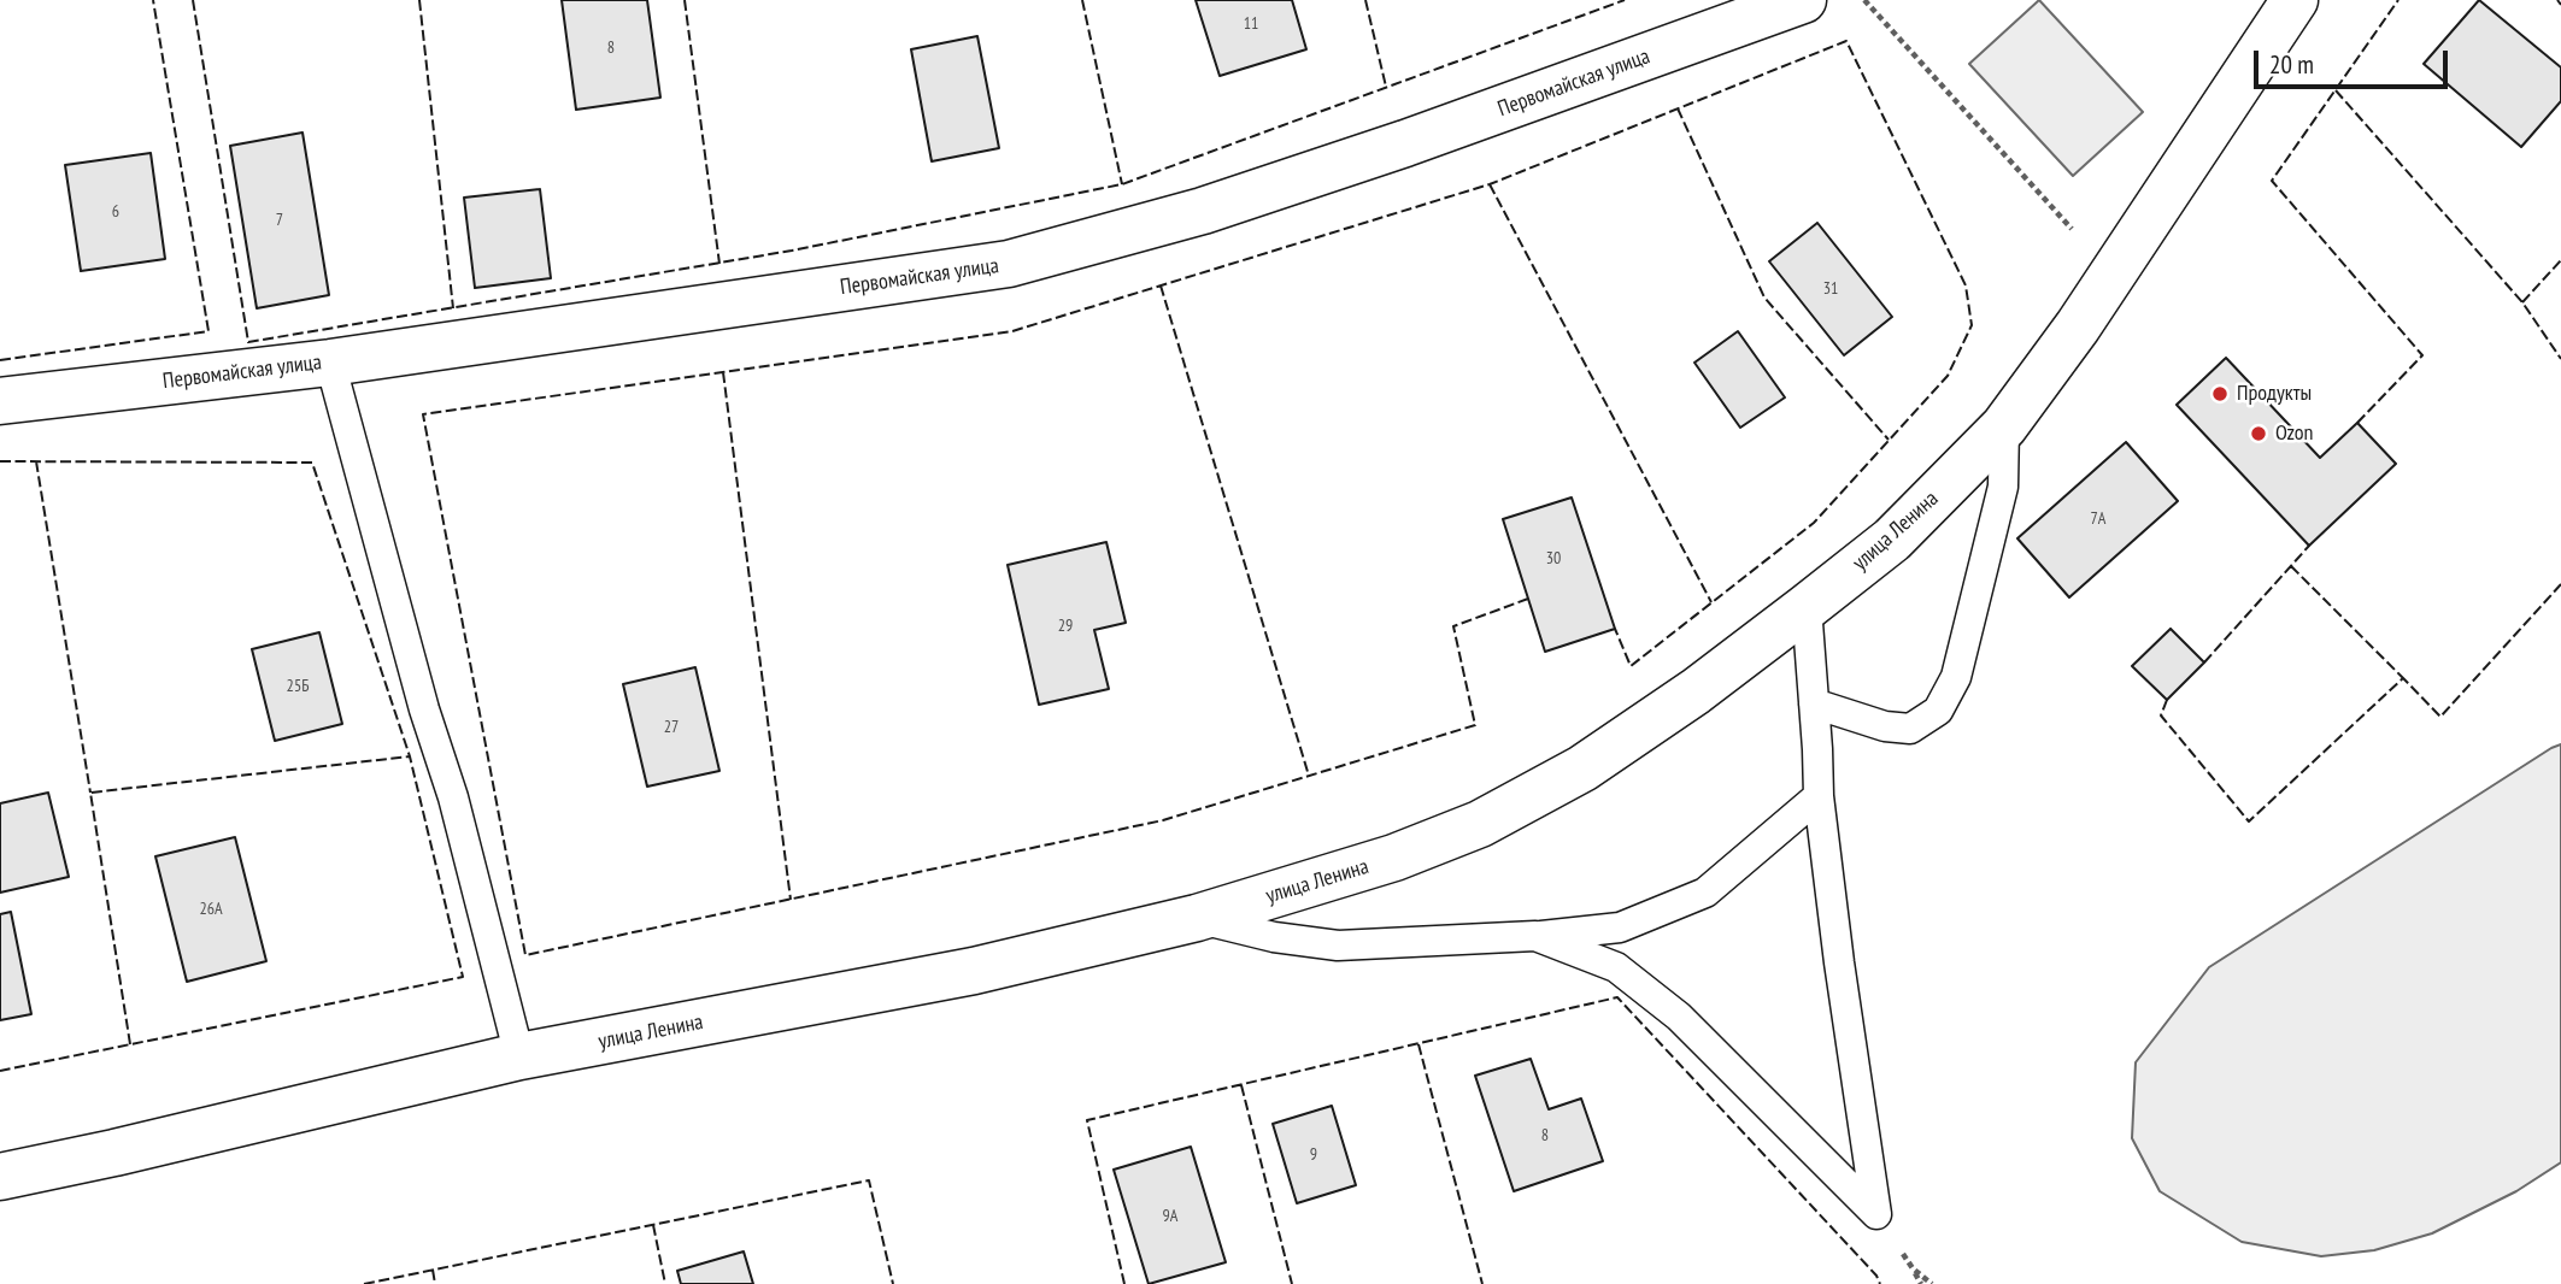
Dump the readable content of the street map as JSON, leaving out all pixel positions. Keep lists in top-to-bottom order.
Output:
{
  "streets": {
    "street": ["Первомайская улица", "улица Ленина"]
  },
  "places": ["Продукты", "Ozon"],
  "house_numbers": [
    "11",
    "8",
    "6",
    "7",
    "31",
    "7А",
    "30",
    "29",
    "25Б",
    "27",
    "26А",
    "8",
    "9",
    "9А"
  ],
  "scale_bar": "20 m"
}
